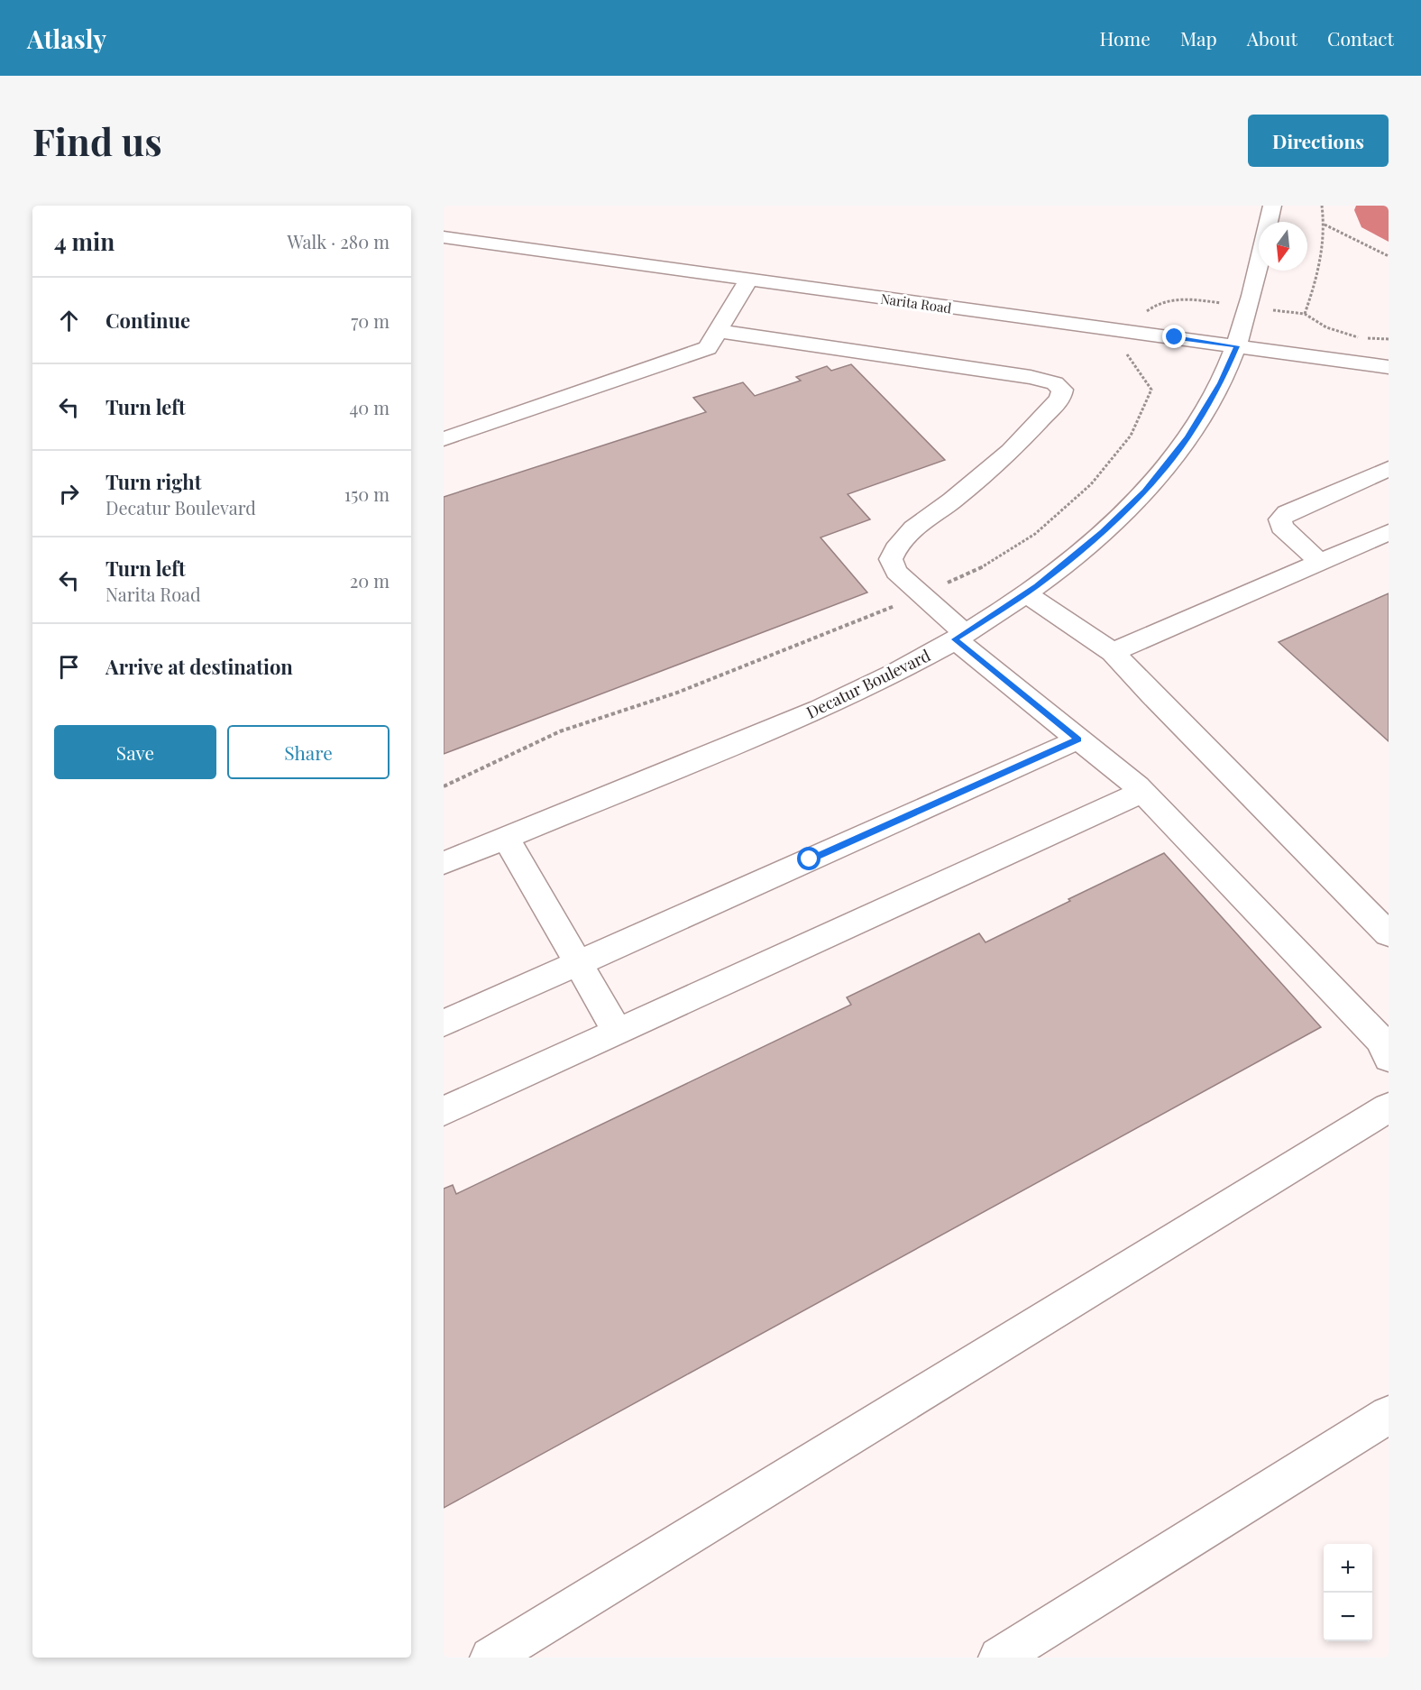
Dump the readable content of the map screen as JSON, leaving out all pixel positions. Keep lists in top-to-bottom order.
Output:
{
  "streets": {
    "street": ["Narita Road", "Decatur Boulevard"]
  },
  "crossings": [
    ["Narita Road", "Decatur Boulevard"]
  ],
  "north": "bottom",
  "page": {
    "header": "Atlasly",
    "nav": [
      "Home",
      "Map",
      "About",
      "Contact"
    ],
    "buttons": [
      "Directions",
      ["Save", "Share"]
    ],
    "title": "Find us",
    "heading": ["4 min", "Walk · 280 m"],
    "list": [
      ["Continue", "70 m"],
      ["Turn left", "40 m"],
      ["Turn right", "Decatur Boulevard", "150 m"],
      ["Turn left", "Narita Road", "20 m"],
      "Arrive at destination"
    ],
    "map_buttons": ["+", "−"]
  }
}
